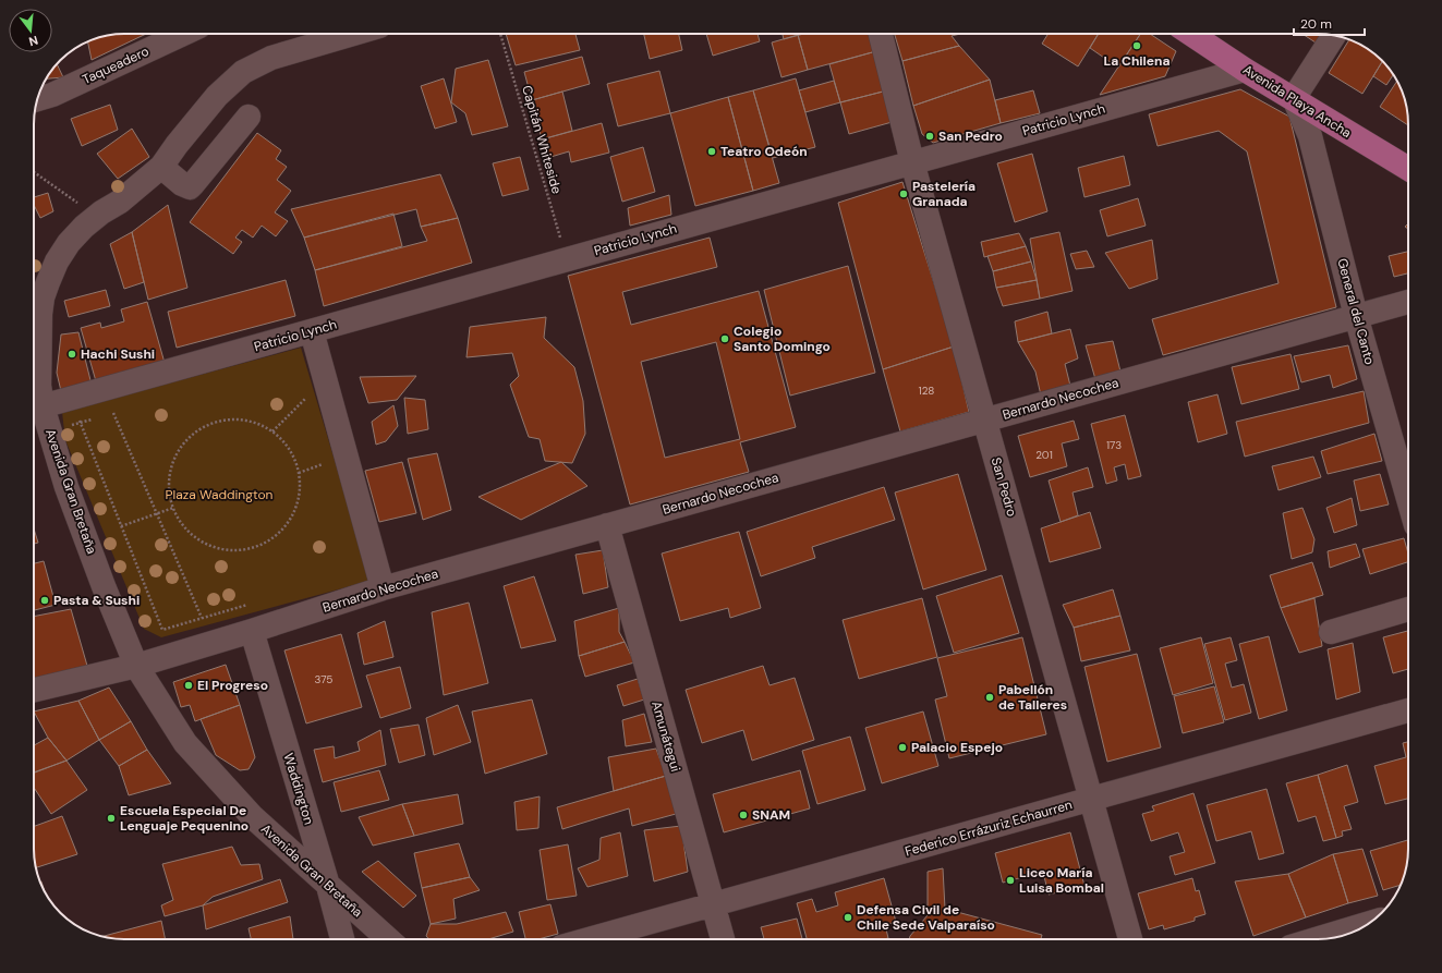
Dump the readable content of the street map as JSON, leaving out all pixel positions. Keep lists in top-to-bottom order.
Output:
{
  "streets": {
    "main road": ["Avenida Playa Ancha"],
    "street": [
      "Taqueadero",
      "Patricio Lynch",
      "General del Canto",
      "Bernardo Necochea",
      "San Pedro",
      "Avenida Gran Bretaña",
      "Amunátegui",
      "Waddington",
      "Federico Errázuriz Echaurren"
    ],
    "path": ["Capitán Whiteside"]
  },
  "crossings": [
    ["Avenida Playa Ancha", "Patricio Lynch"],
    ["Avenida Playa Ancha", "General del Canto"],
    ["Patricio Lynch", "Capitán Whiteside"],
    ["Patricio Lynch", "San Pedro"],
    ["Patricio Lynch", "Avenida Gran Bretaña"],
    ["General del Canto", "Bernardo Necochea"],
    ["Bernardo Necochea", "San Pedro"],
    ["Bernardo Necochea", "Avenida Gran Bretaña"],
    ["Bernardo Necochea", "Amunátegui"],
    ["Bernardo Necochea", "Waddington"],
    ["San Pedro", "Federico Errázuriz Echaurren"],
    ["Avenida Gran Bretaña", "Waddington"],
    ["Amunátegui", "Federico Errázuriz Echaurren"]
  ],
  "parks": ["Plaza Waddington"],
  "places": [
    "La Chilena",
    "San Pedro",
    "Teatro Odeón",
    "Pastelería Granada",
    "Colegio Santo Domingo",
    "Hachi Sushi",
    "Pasta & Sushi",
    "El Progreso",
    "Pabellón de Talleres",
    "Palacio Espejo",
    "SNAM",
    "Escuela Especial De Lenguaje Pequenino",
    "Liceo María Luisa Bombal",
    "Defensa Civil de Chile Sede Valparaíso"
  ],
  "house_numbers": [
    "128",
    "173",
    "201",
    "375"
  ],
  "scale_bar": "20 m",
  "north": "bottom"
}
